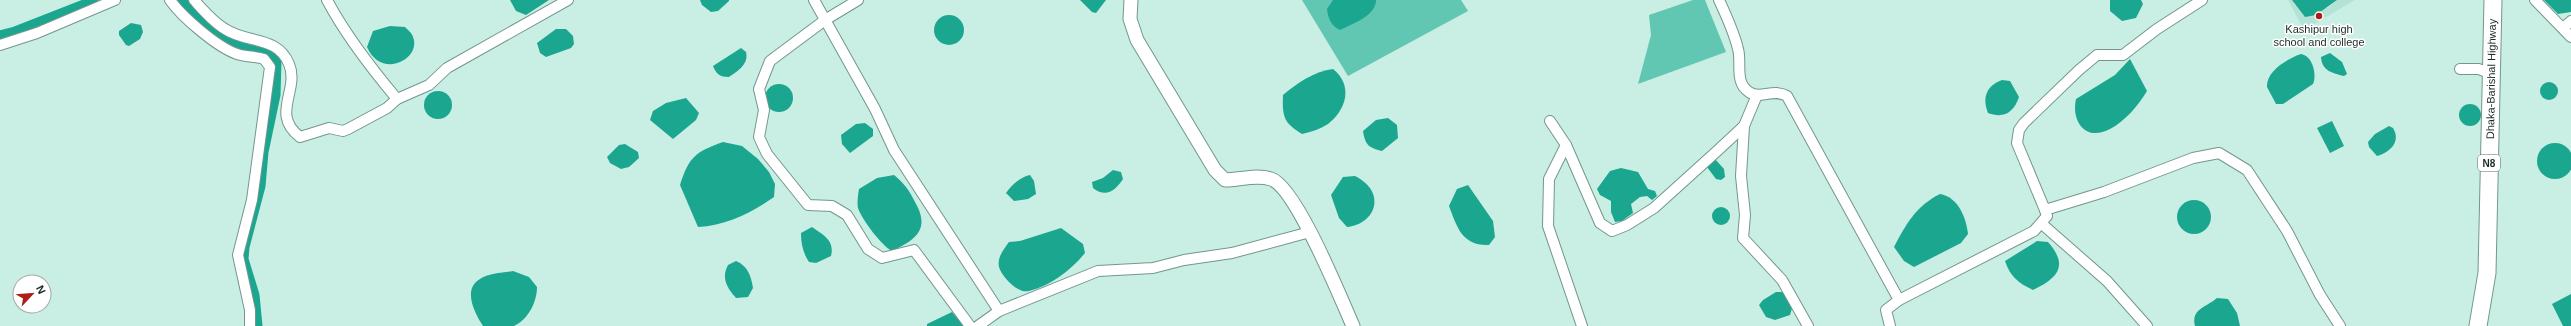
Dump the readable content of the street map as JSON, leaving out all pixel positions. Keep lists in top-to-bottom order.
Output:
{
  "streets": {
    "highway": ["Dhaka-Barishal Highway", "N8"]
  },
  "places": ["Kashipur high school and college"],
  "north": "top right"
}
